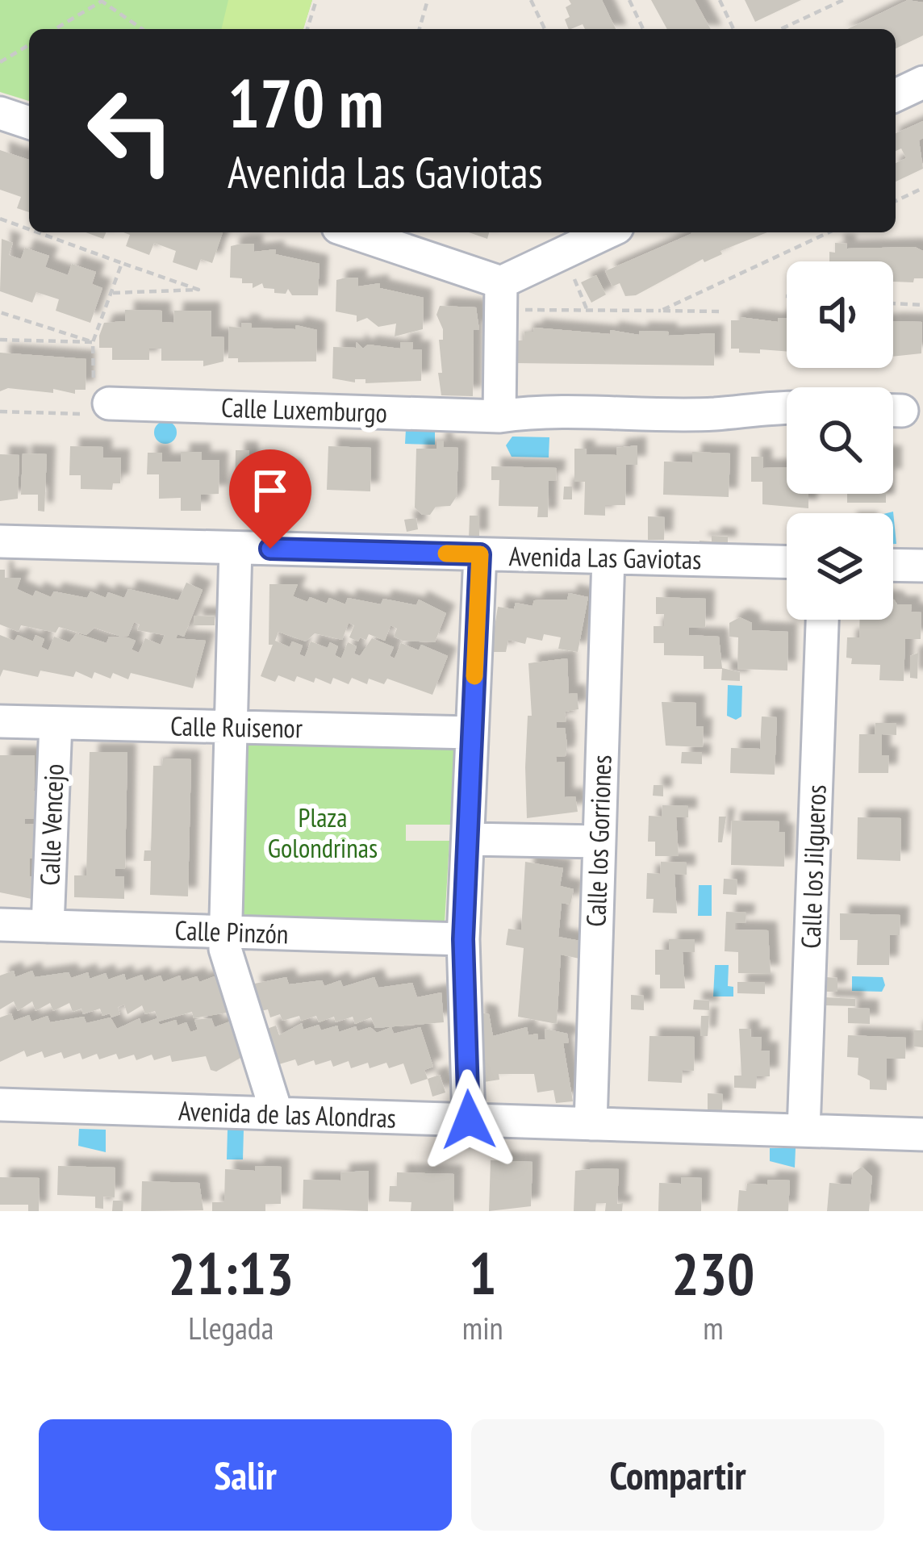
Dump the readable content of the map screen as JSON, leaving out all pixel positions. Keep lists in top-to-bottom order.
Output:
{
  "streets": {
    "street": [
      "Calle Luxemburgo",
      "Avenida Las Gaviotas",
      "Calle Ruisenor",
      "Calle Vencejo",
      "Calle los Gorriones",
      "Calle los Jilgueros",
      "Calle Pinzón",
      "Avenida de las Alondras"
    ]
  },
  "crossings": [
    ["Avenida Las Gaviotas", "Calle los Gorriones"],
    ["Calle Ruisenor", "Calle Vencejo"],
    ["Calle Vencejo", "Calle Pinzón"],
    ["Calle los Gorriones", "Avenida de las Alondras"],
    ["Calle los Jilgueros", "Avenida de las Alondras"]
  ],
  "parks": ["Plaza Golondrinas"],
  "page": {
    "turn": ["170 m", "Avenida Las Gaviotas"],
    "eta": [
      "21:13",
      "Llegada",
      "1",
      "min",
      "230",
      "m"
    ],
    "buttons": ["Salir", "Compartir"]
  }
}
